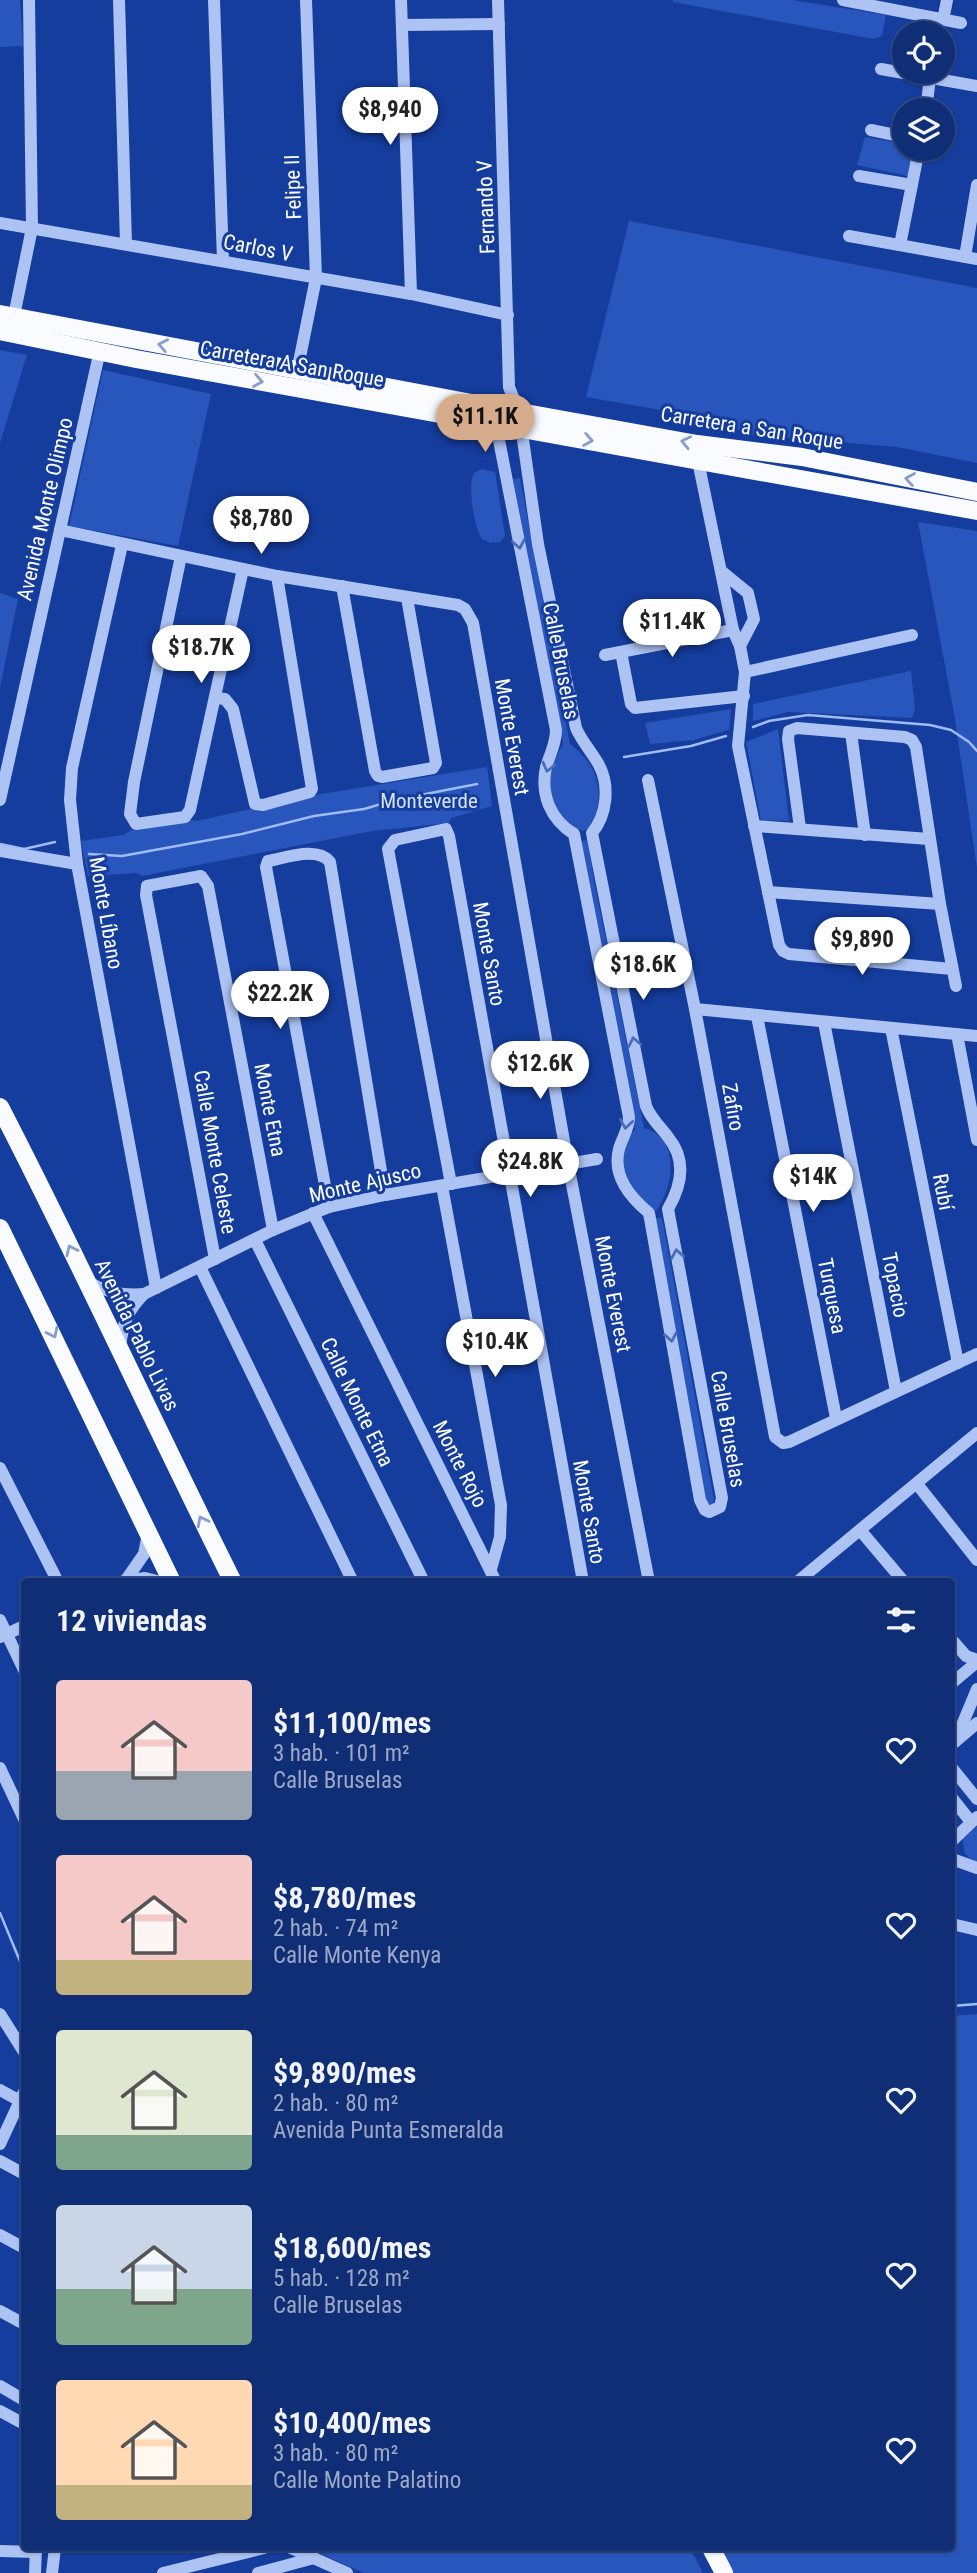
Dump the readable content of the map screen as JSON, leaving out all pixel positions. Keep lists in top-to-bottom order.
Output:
{
  "streets": {
    "main road": ["Carretera A San Roque", "Carretera a San Roque", "Avenida Pablo Livas"],
    "street": [
      "Felipe II",
      "Fernando V",
      "Carlos V",
      "Avenida Monte Olimpo",
      "Calle Bruselas",
      "Monte Everest",
      "Monte Líbano",
      "Monte Santo",
      "Zafiro",
      "Monte Etna",
      "Calle Monte Celeste",
      "Monte Ajusco",
      "Rubí",
      "Topacio",
      "Turquesa",
      "Calle Monte Etna",
      "Monte Rojo"
    ]
  },
  "crossings": [
    ["Felipe II", "Carlos V"],
    ["Felipe II", "Carretera A San Roque"],
    ["Fernando V", "Carlos V"],
    ["Fernando V", "Carretera A San Roque"],
    ["Fernando V", "Carretera a San Roque"],
    ["Fernando V", "Calle Bruselas"],
    ["Carretera A San Roque", "Carretera a San Roque"],
    ["Carretera A San Roque", "Avenida Monte Olimpo"],
    ["Carretera A San Roque", "Calle Bruselas"],
    ["Carretera a San Roque", "Calle Bruselas"],
    ["Monte Everest", "Monte Ajusco"],
    ["Monte Líbano", "Monte Ajusco"],
    ["Monte Santo", "Monte Ajusco"],
    ["Zafiro", "Turquesa"],
    ["Monte Etna", "Calle Monte Celeste"],
    ["Monte Etna", "Monte Ajusco"],
    ["Calle Monte Celeste", "Monte Ajusco"],
    ["Monte Ajusco", "Avenida Pablo Livas"],
    ["Monte Ajusco", "Calle Monte Etna"],
    ["Monte Ajusco", "Monte Rojo"]
  ],
  "one_way": ["Carretera a San Roque"],
  "parks": ["Monteverde"],
  "page": {
    "price": [
      "$8,940",
      "$11.1K",
      "$8,780",
      "$11.4K",
      "$18.7K",
      "$9,890",
      "$18.6K",
      "$22.2K",
      "$12.6K",
      "$24.8K",
      "$14K",
      "$10.4K"
    ],
    "heading": "12 viviendas",
    "list": [
      {
        "name": "$11,100/mes",
        "note": "3 hab. · 101 m² · Calle Bruselas"
      },
      {
        "name": "$8,780/mes",
        "note": "2 hab. · 74 m² · Calle Monte Kenya"
      },
      {
        "name": "$9,890/mes",
        "note": "2 hab. · 80 m² · Avenida Punta Esmeralda"
      },
      {
        "name": "$18,600/mes",
        "note": "5 hab. · 128 m² · Calle Bruselas"
      },
      {
        "name": "$10,400/mes",
        "note": "3 hab. · 80 m² · Calle Monte Palatino"
      }
    ]
  }
}
